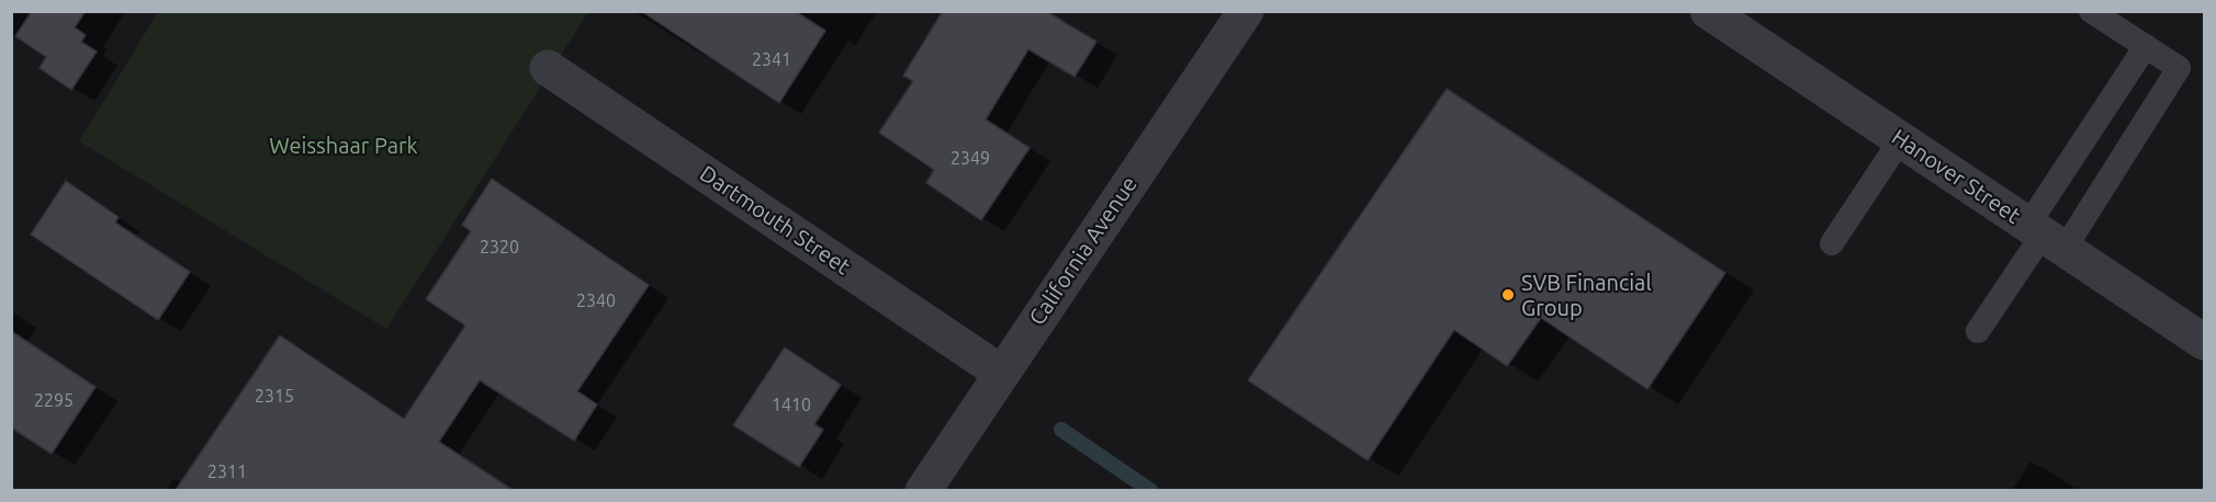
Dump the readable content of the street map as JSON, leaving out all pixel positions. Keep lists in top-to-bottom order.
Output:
{
  "streets": {
    "street": ["Hanover Street", "Dartmouth Street", "California Avenue"]
  },
  "crossings": [
    ["Dartmouth Street", "California Avenue"]
  ],
  "parks": ["Weisshaar Park"],
  "places": ["SVB Financial Group"],
  "house_numbers": [
    "2341",
    "2349",
    "2320",
    "2340",
    "2315",
    "2295",
    "1410",
    "2311"
  ]
}
